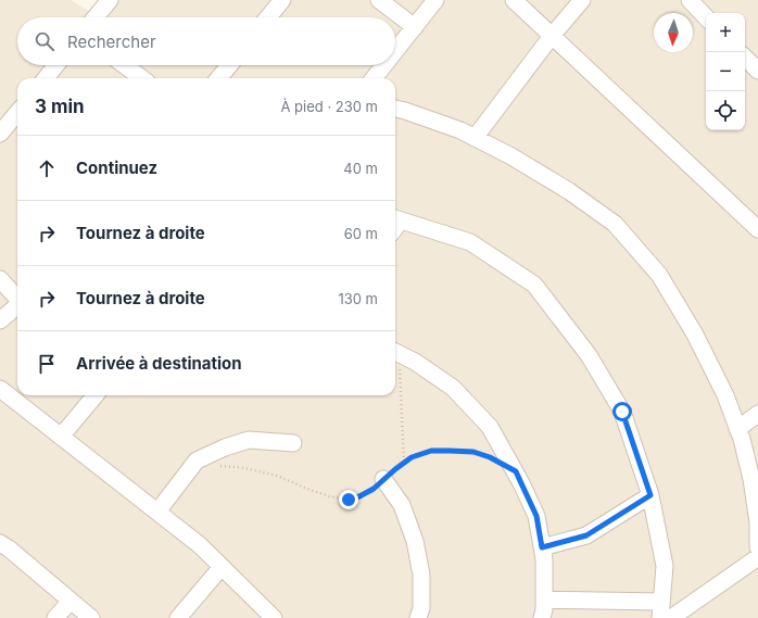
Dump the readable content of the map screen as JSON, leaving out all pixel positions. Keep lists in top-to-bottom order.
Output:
{
  "north": "bottom",
  "page": {
    "map_buttons": ["+", "−"],
    "search": "Rechercher",
    "heading": ["3 min", "À pied · 230 m"],
    "list": [
      ["Continuez", "40 m"],
      ["Tournez à droite", "60 m"],
      ["Tournez à droite", "130 m"],
      "Arrivée à destination"
    ]
  }
}
